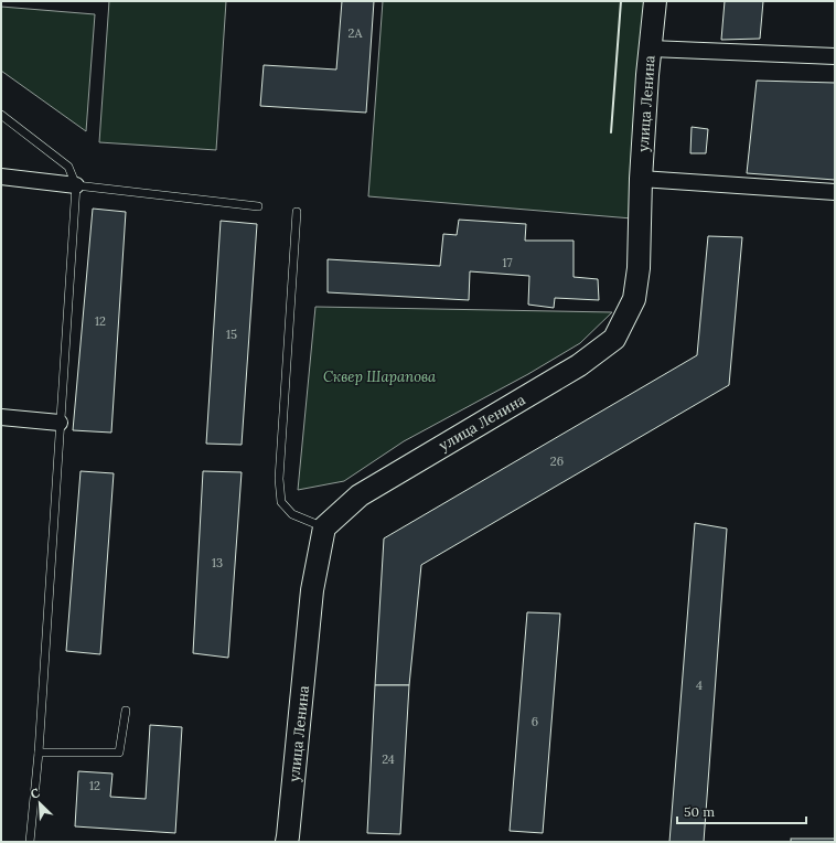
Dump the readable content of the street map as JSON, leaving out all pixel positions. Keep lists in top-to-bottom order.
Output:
{
  "streets": {
    "street": ["улица Ленина"]
  },
  "parks": ["Сквер Шарапова"],
  "house_numbers": [
    "2А",
    "17",
    "12",
    "15",
    "26",
    "13",
    "4",
    "6",
    "24",
    "12"
  ],
  "scale_bar": "50 m",
  "north": "top left"
}
